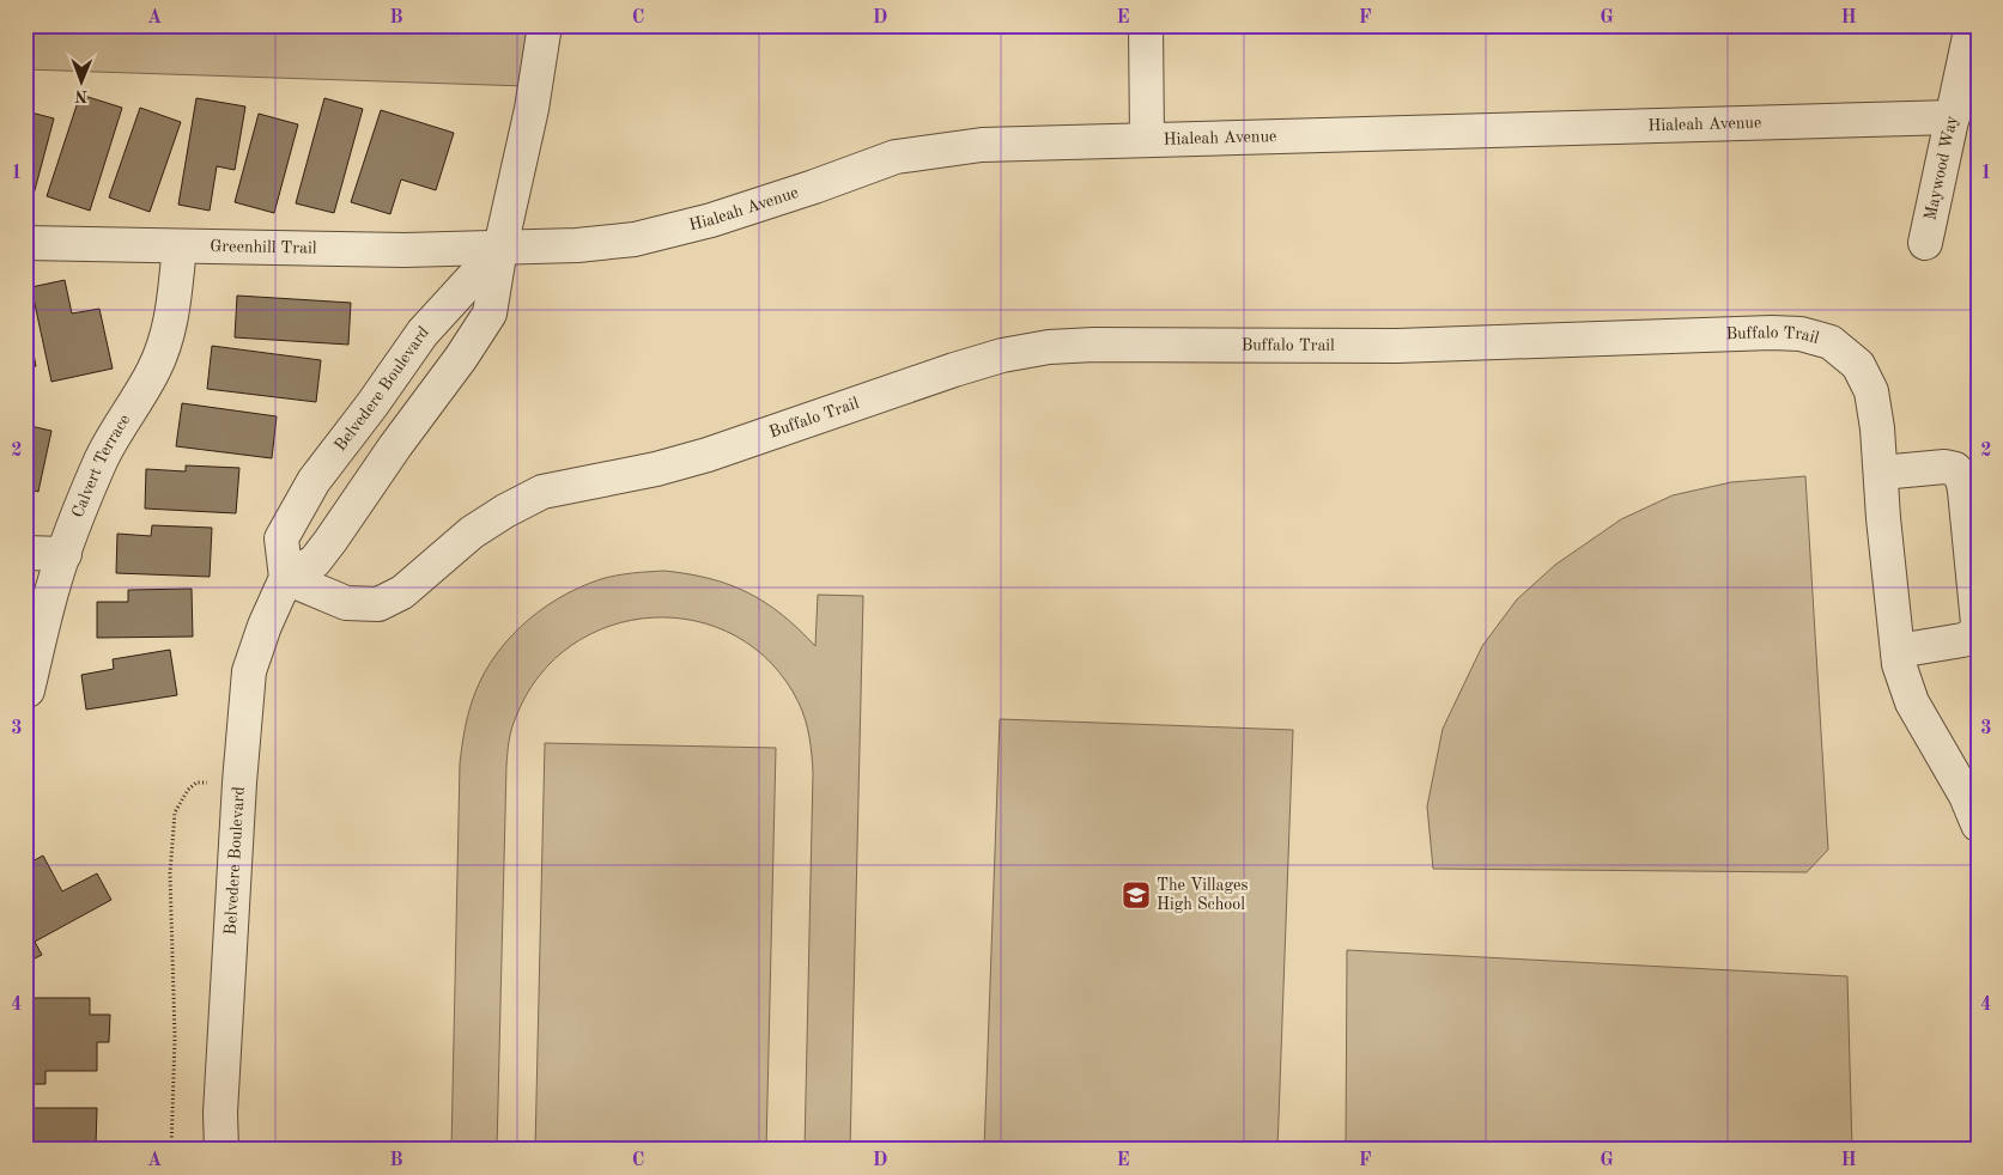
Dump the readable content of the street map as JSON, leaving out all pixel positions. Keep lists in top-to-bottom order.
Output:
{
  "streets": {
    "street": [
      "Hialeah Avenue",
      "Maywood Way",
      "Greenhill Trail",
      "Buffalo Trail",
      "Belvedere Boulevard",
      "Calvert Terrace"
    ]
  },
  "crossings": [
    ["Hialeah Avenue", "Maywood Way"],
    ["Hialeah Avenue", "Greenhill Trail"],
    ["Hialeah Avenue", "Belvedere Boulevard"],
    ["Greenhill Trail", "Belvedere Boulevard"],
    ["Greenhill Trail", "Calvert Terrace"],
    ["Buffalo Trail", "Belvedere Boulevard"]
  ],
  "places": {
    "school or university": ["The Villages High School"]
  },
  "north": "bottom",
  "grid": {
    "columns": [
      "A",
      "B",
      "C",
      "D",
      "E",
      "F",
      "G",
      "H"
    ],
    "rows": [
      "1",
      "2",
      "3",
      "4"
    ]
  }
}
